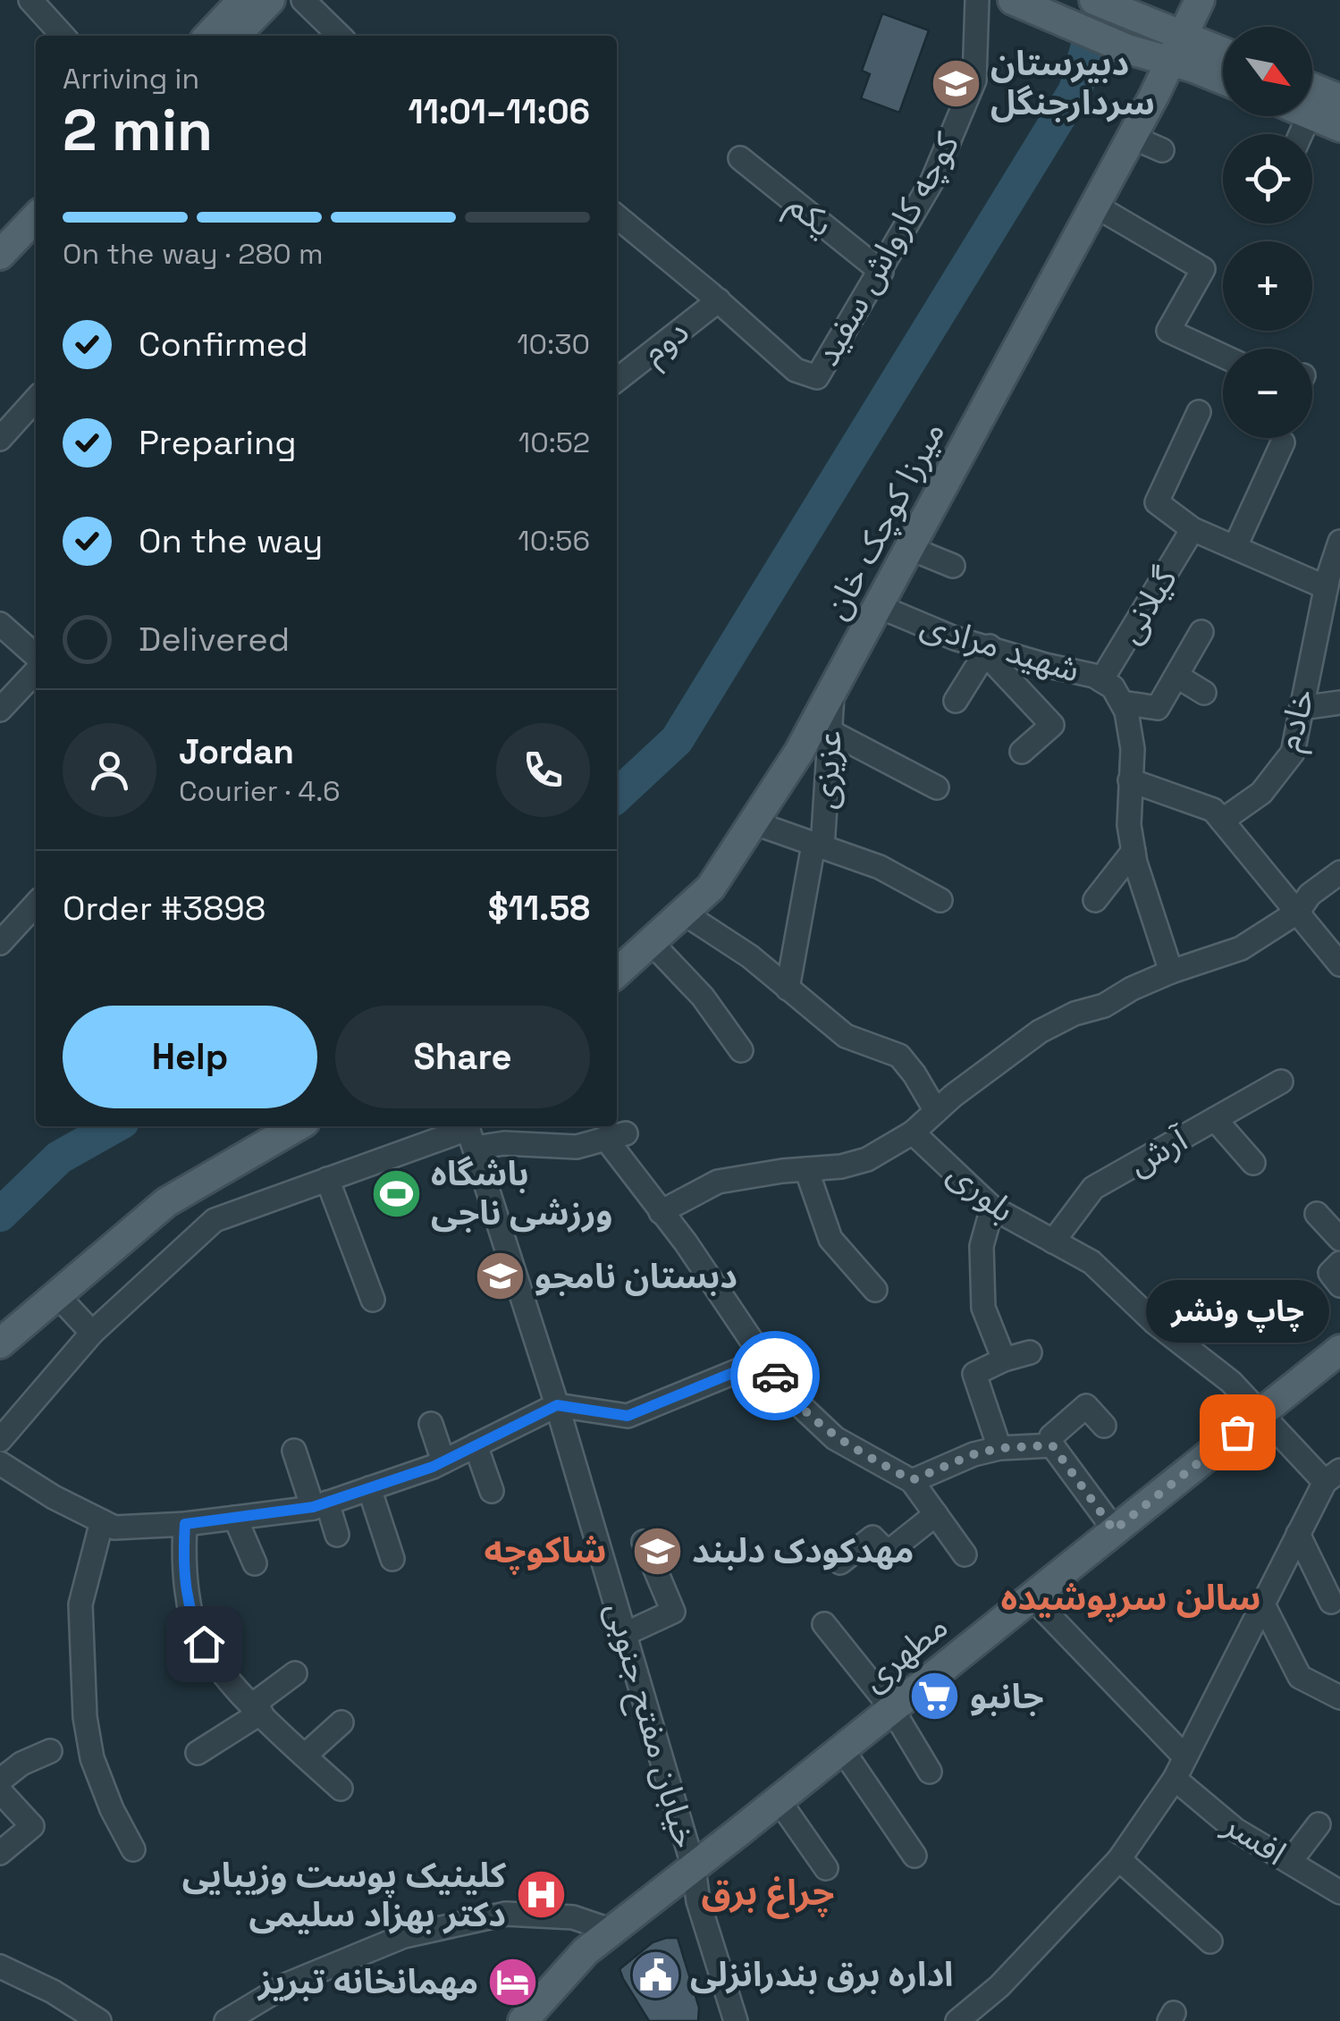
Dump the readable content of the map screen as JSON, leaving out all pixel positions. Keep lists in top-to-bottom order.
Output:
{
  "streets": {
    "main road": ["میرزا کوچک خان", "مطهری"],
    "street": [
      "یکم",
      "کوچه کارواش سفید",
      "دوم",
      "گیلانی",
      "شهید مرادی",
      "خادم",
      "عزیزی",
      "آرش",
      "بلوری",
      "خیابان مفتح جنوبی",
      "افسر"
    ]
  },
  "crossings": [
    ["یکم", "کوچه کارواش سفید"],
    ["کوچه کارواش سفید", "دوم"],
    ["میرزا کوچک خان", "شهید مرادی"],
    ["میرزا کوچک خان", "عزیزی"],
    ["گیلانی", "شهید مرادی"],
    ["آرش", "بلوری"],
    ["بلوری", "مطهری"],
    ["مطهری", "خیابان مفتح جنوبی"]
  ],
  "districts": ["شاکوچه", "سالن سرپوشیده", "چراغ برق"],
  "places": {
    "school or university": ["دبیرستان سردارجنگل", "دبستان نامجو", "مهدکودک دلبند"],
    "sports": ["باشگاه ورزشی ناجی"],
    "other": ["چاپ ونشر"],
    "supermarket": ["جانبو"],
    "hospital": ["کلینیک پوست وزیبایی دکتر بهزاد سلیمی"],
    "public building": ["اداره برق بندرانزلی"],
    "hotel": ["مهمانخانه تبریز"]
  },
  "north": "bottom right",
  "page": {
    "map_buttons": ["+", "−"],
    "heading": ["2 min", "Arriving in", "11:01–11:06"],
    "panel": [
      "Jordan",
      "Courier · 4.6",
      "Order #3898",
      "$11.58"
    ],
    "bar": "On the way · 280 m",
    "list": [
      ["Confirmed", "10:30"],
      ["Preparing", "10:52"],
      ["On the way", "10:56"],
      "Delivered"
    ],
    "buttons": ["Help", "Share"],
    "bubble": "چاپ ونشر"
  }
}
